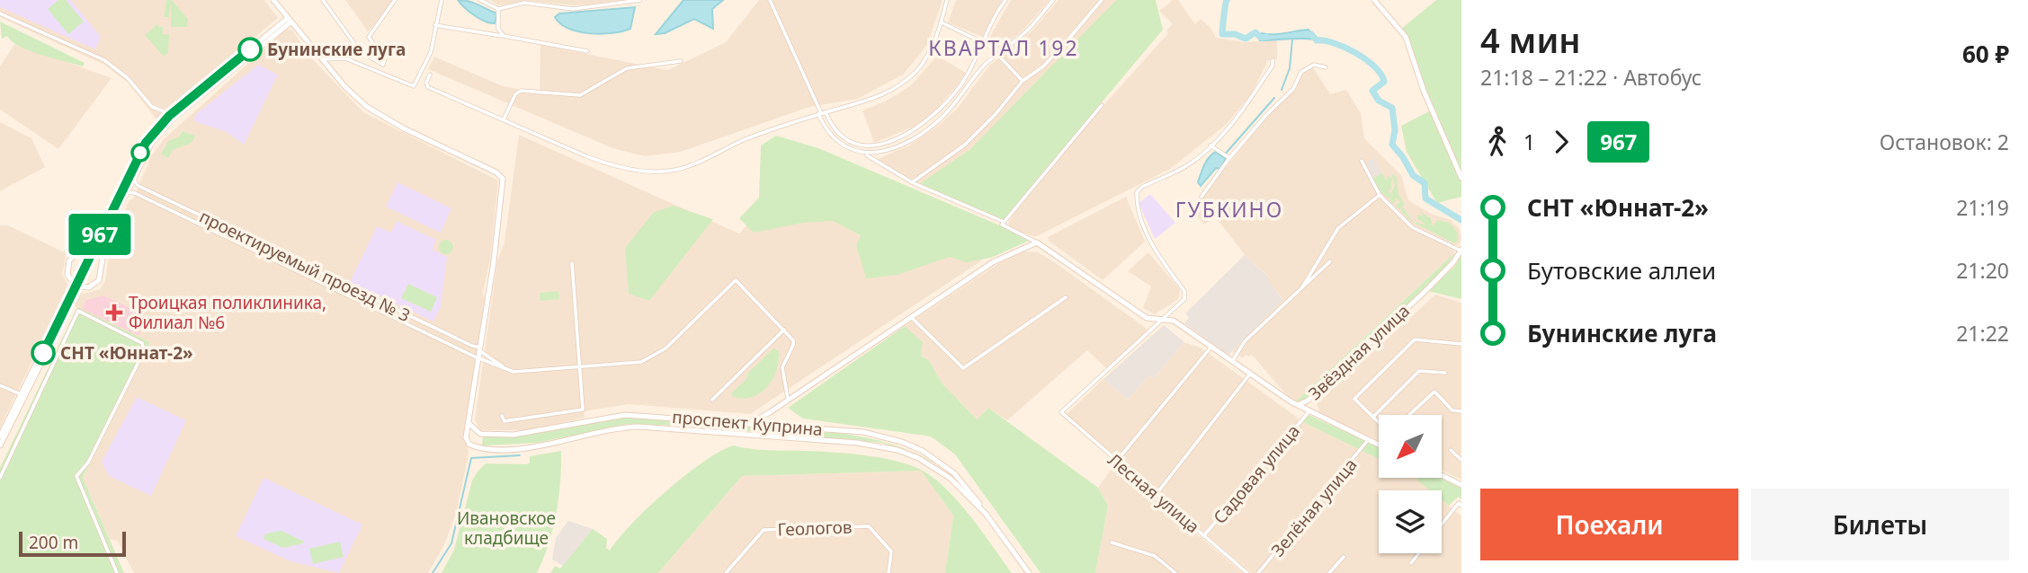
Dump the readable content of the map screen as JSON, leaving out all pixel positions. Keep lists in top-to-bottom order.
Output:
{
  "streets": {
    "main road": ["Звёздная улица", "проспект Куприна"],
    "street": [
      "проектируемый проезд № 3",
      "Садовая улица",
      "Лесная улица",
      "Зелёная улица",
      "Геологов"
    ]
  },
  "crossings": [
    ["Звёздная улица", "Садовая улица"],
    ["Звёздная улица", "Зелёная улица"],
    ["Садовая улица", "Лесная улица"]
  ],
  "districts": ["КВАРТАЛ 192", "ГУБКИНО"],
  "parks": ["Ивановское кладбище"],
  "places": {
    "other": ["Бунинские луга", "СНТ «Юннат-2»"],
    "health": ["Троицкая поликлиника, Филиал №6"]
  },
  "lines": ["bus line 967"],
  "scale_bar": "200 m",
  "north": "bottom left",
  "page": {
    "on_map": "967",
    "heading": ["4 мин", "21:18 – 21:22 · Автобус", "60 ₽"],
    "legs": ["1", "967", "Остановок: 2"],
    "list": [
      {
        "name": "СНТ «Юннат-2»",
        "value": "21:19"
      },
      {
        "name": "Бутовские аллеи",
        "value": "21:20"
      },
      {
        "name": "Бунинские луга",
        "value": "21:22"
      }
    ],
    "buttons": ["Поехали", "Билеты"],
    "scale": "200 m"
  }
}
